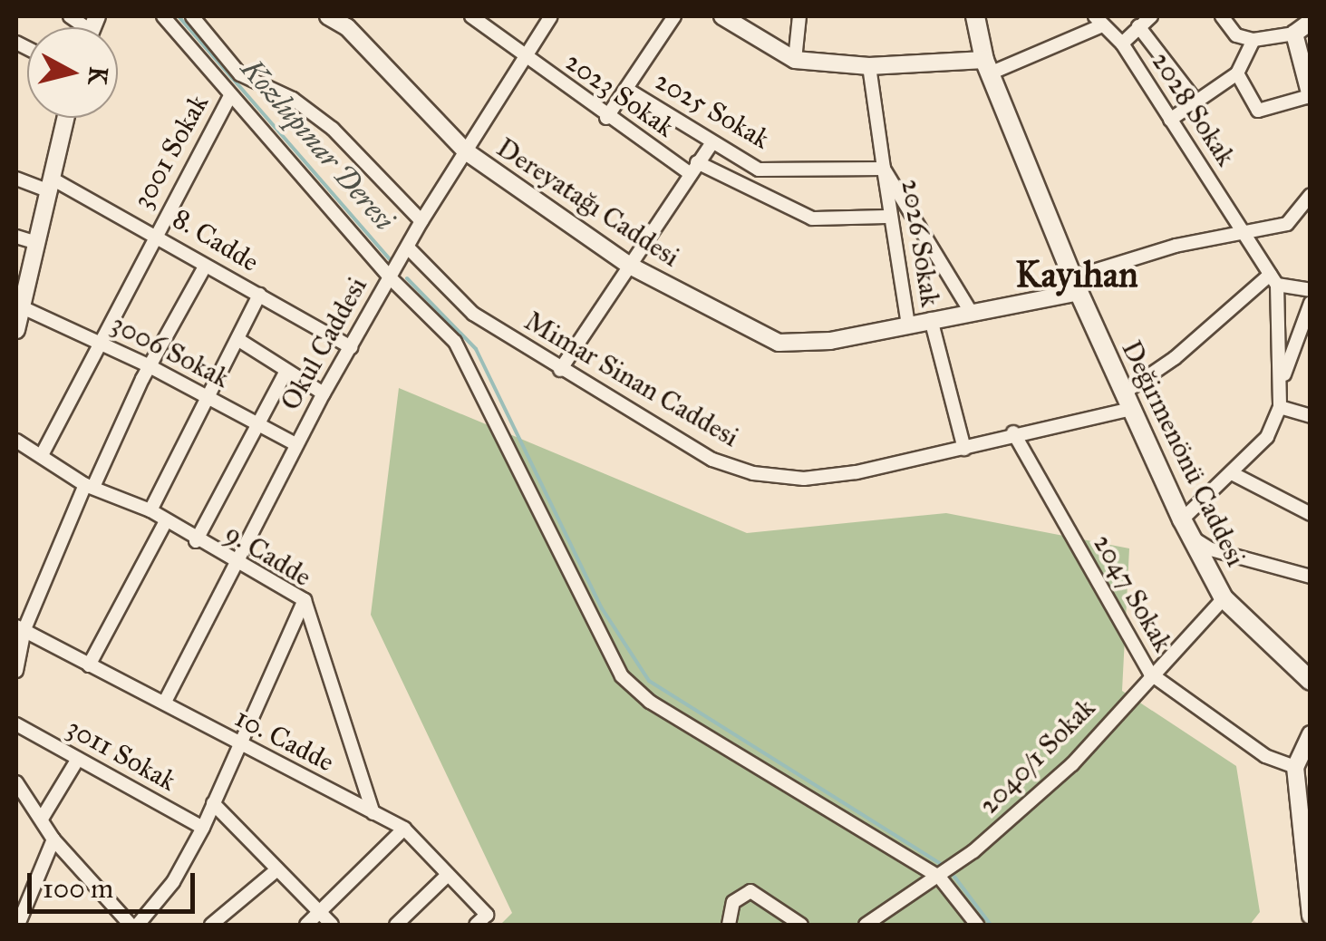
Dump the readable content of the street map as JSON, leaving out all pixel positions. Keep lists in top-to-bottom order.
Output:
{
  "streets": {
    "main road": ["Değirmenönü Caddesi"],
    "street": [
      "2023 Sokak",
      "2028 Sokak",
      "2025 Sokak",
      "3001 Sokak",
      "Dereyatağı Caddesi",
      "8. Cadde",
      "2026 Sokak",
      "Okul Caddesi",
      "3006 Sokak",
      "Mimar Sinan Caddesi",
      "9. Cadde",
      "2047 Sokak",
      "10. Cadde",
      "3011 Sokak",
      "2040/1 Sokak"
    ]
  },
  "crossings": [
    ["2023 Sokak", "2026 Sokak"],
    ["2023 Sokak", "Okul Caddesi"],
    ["2025 Sokak", "2026 Sokak"],
    ["3001 Sokak", "8. Cadde"],
    ["3001 Sokak", "3006 Sokak"],
    ["3001 Sokak", "9. Cadde"],
    ["Dereyatağı Caddesi", "2026 Sokak"],
    ["Dereyatağı Caddesi", "Okul Caddesi"],
    ["Dereyatağı Caddesi", "Değirmenönü Caddesi"],
    ["8. Cadde", "Okul Caddesi"],
    ["Okul Caddesi", "3006 Sokak"],
    ["Okul Caddesi", "Mimar Sinan Caddesi"],
    ["Okul Caddesi", "9. Cadde"],
    ["Okul Caddesi", "10. Cadde"],
    ["Mimar Sinan Caddesi", "Değirmenönü Caddesi"],
    ["Mimar Sinan Caddesi", "2047 Sokak"],
    ["Değirmenönü Caddesi", "2040/1 Sokak"],
    ["9. Cadde", "10. Cadde"],
    ["2047 Sokak", "2040/1 Sokak"]
  ],
  "districts": ["Kayıhan"],
  "water": ["Kozlupınar Deresi"],
  "scale_bar": "100 m",
  "north": "right"
}
